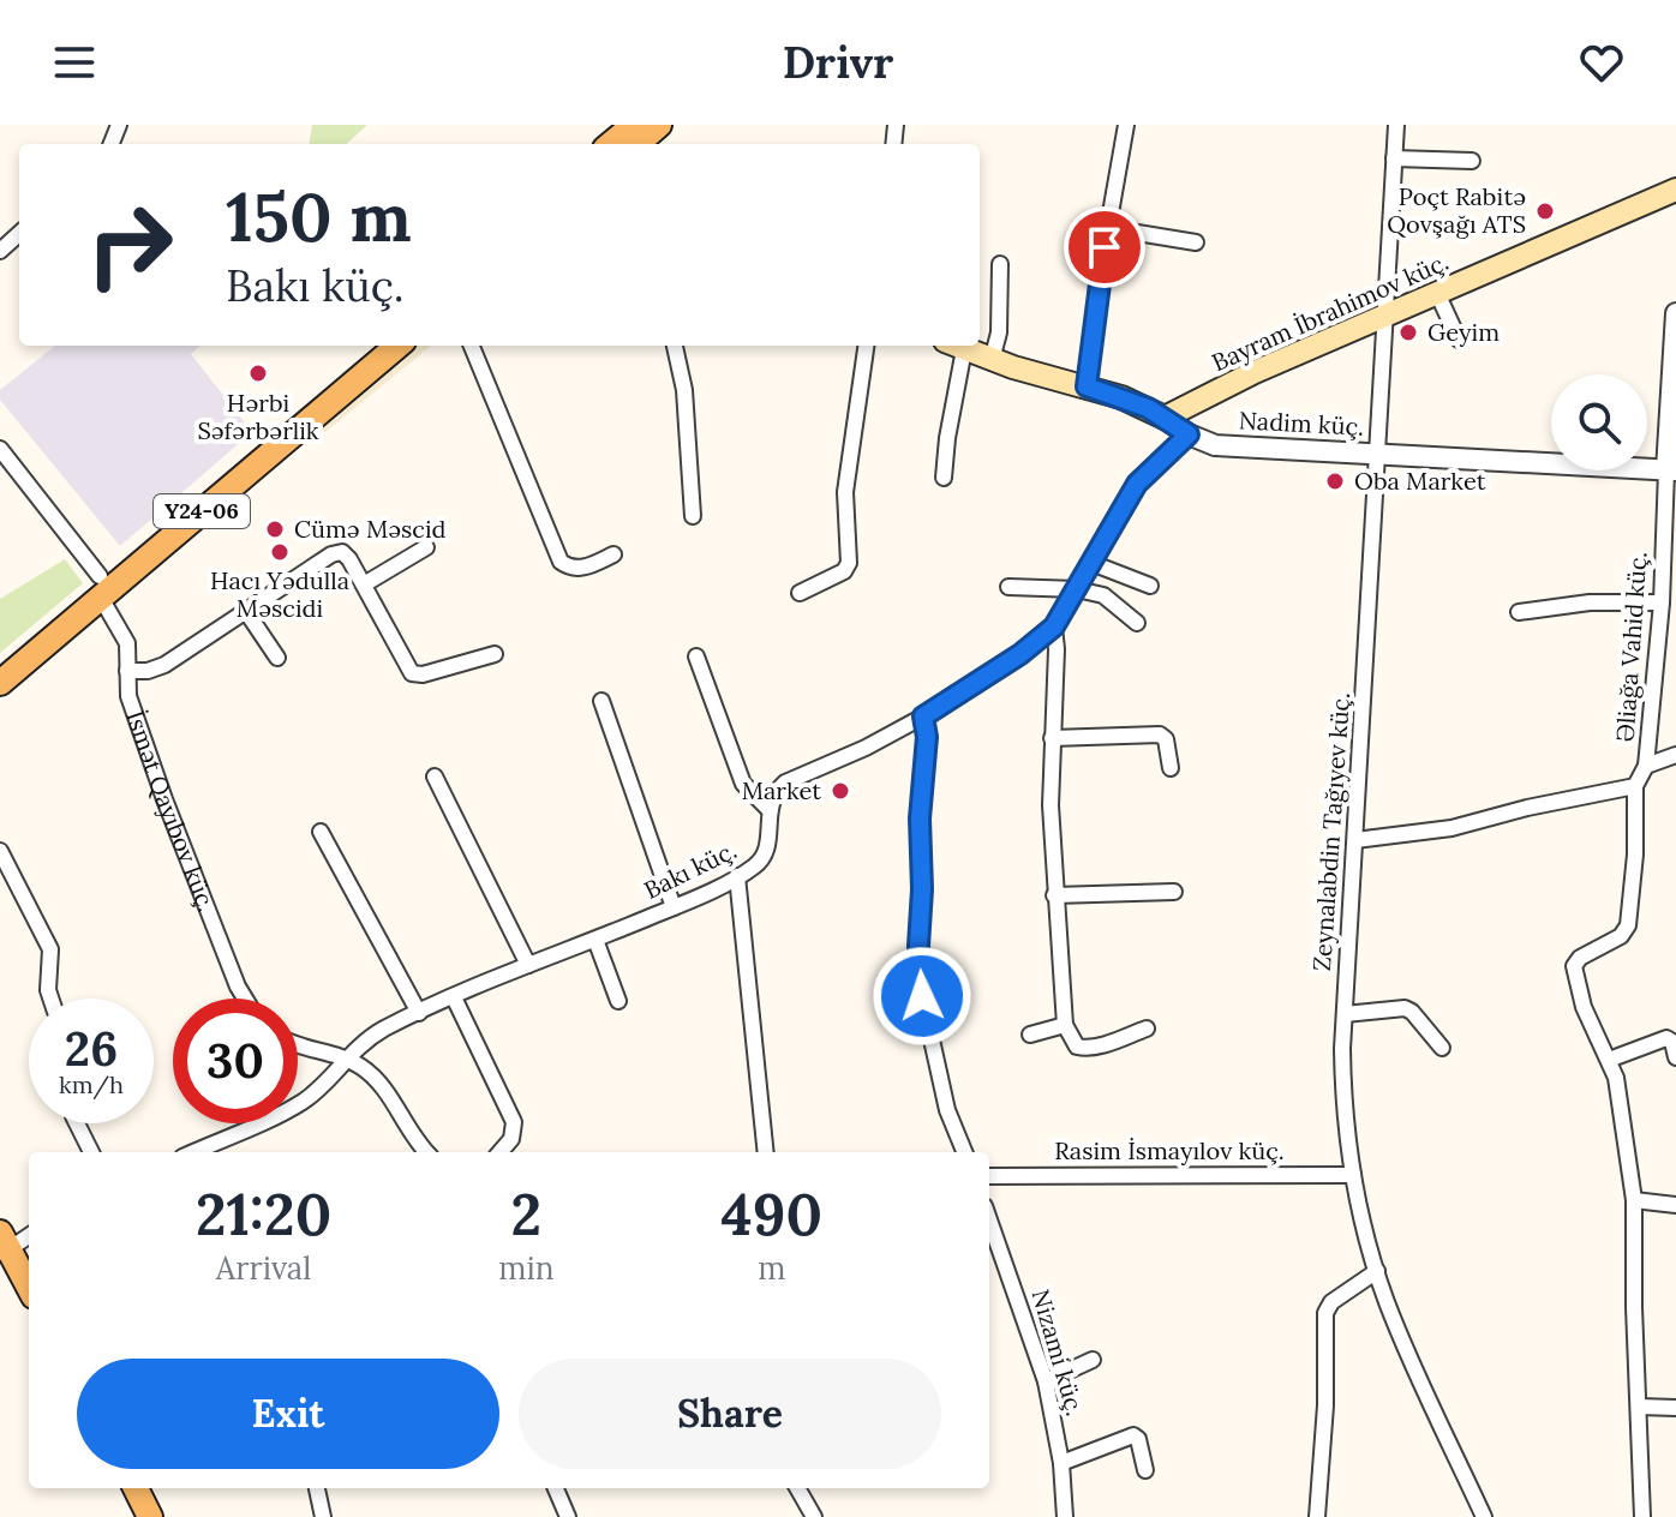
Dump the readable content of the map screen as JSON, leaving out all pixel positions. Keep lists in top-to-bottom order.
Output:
{
  "streets": {
    "main road": ["Bayram İbrahimov küç.", "Nadim küç.", "Y24-06"],
    "street": [
      "Əliağa Vahid küç.",
      "İsmət Qayıbov küç.",
      "Zeynalabdin Tağıyev küç.",
      "Bakı küç.",
      "Rasim İsmayılov küç.",
      "Nizami küç."
    ]
  },
  "crossings": [
    ["Bayram İbrahimov küç.", "Nadim küç."],
    ["Bayram İbrahimov küç.", "Zeynalabdin Tağıyev küç."],
    ["Nadim küç.", "Əliağa Vahid küç."],
    ["Nadim küç.", "Zeynalabdin Tağıyev küç."],
    ["Y24-06", "İsmət Qayıbov küç."],
    ["Zeynalabdin Tağıyev küç.", "Rasim İsmayılov küç."]
  ],
  "places": [
    "Poçt Rabitə Qovşağı ATS",
    "Geyim",
    "Hərbi Səfərbərlik",
    "Oba Market",
    "Cümə Məscid",
    "Hacı Yədulla Məscidi",
    "Market"
  ],
  "page": {
    "header": "Drivr",
    "turn": ["150 m", "Bakı küç."],
    "speed": "26 km/h",
    "limit": "30",
    "eta": [
      "21:20",
      "Arrival",
      "2",
      "min",
      "490",
      "m"
    ],
    "buttons": ["Exit", "Share"]
  }
}
